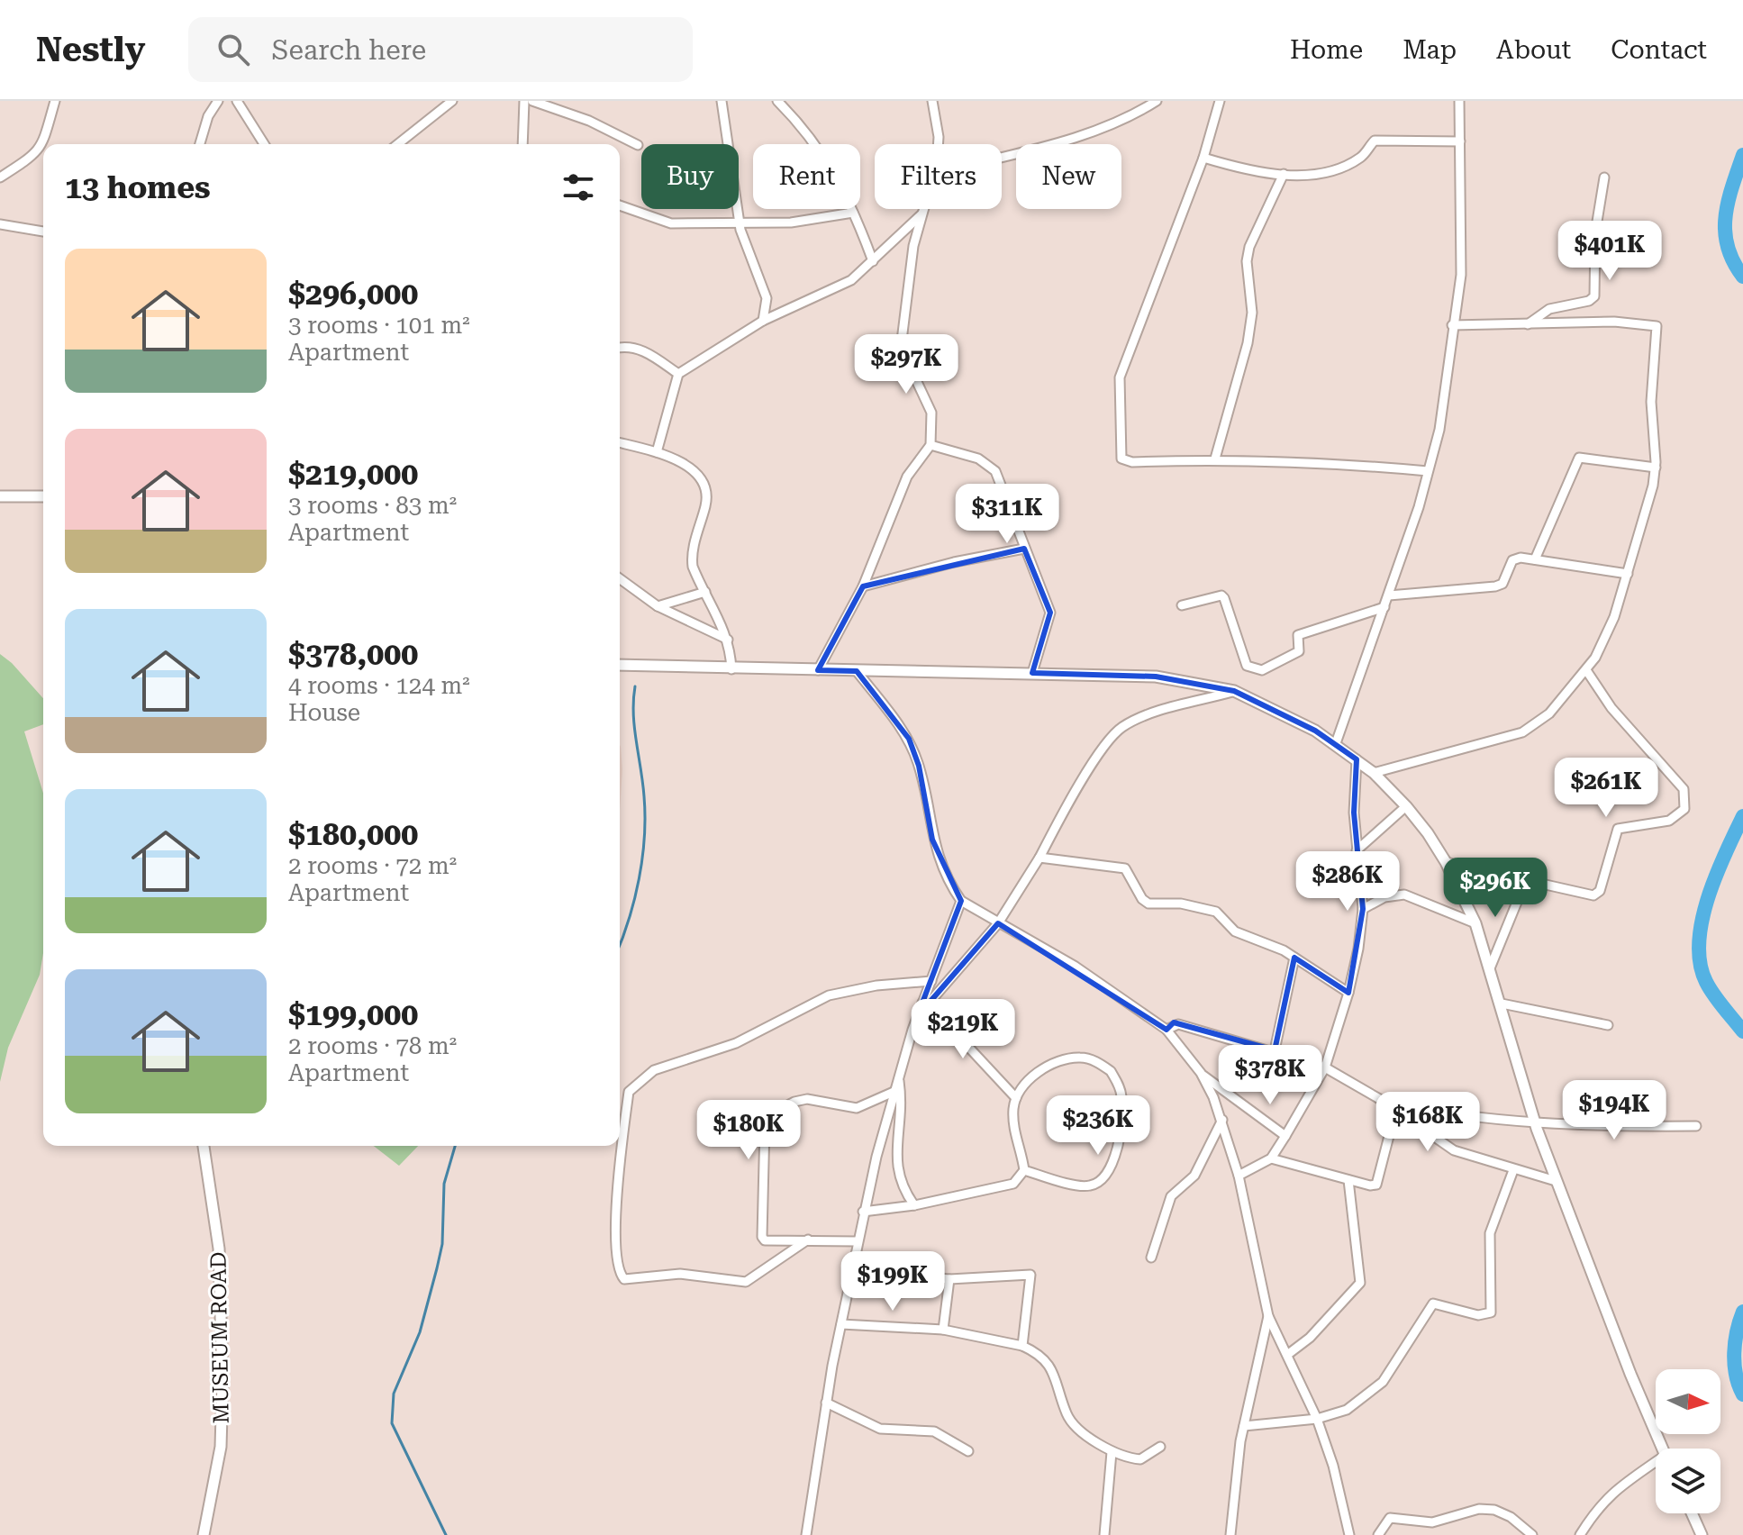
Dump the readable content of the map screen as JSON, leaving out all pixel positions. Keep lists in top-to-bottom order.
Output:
{
  "streets": {
    "street": ["MUSEUM ROAD"]
  },
  "north": "right",
  "page": {
    "header": "Nestly",
    "search": "Search here",
    "nav": [
      "Home",
      "Map",
      "About",
      "Contact"
    ],
    "chip": [
      "Buy",
      "Rent",
      "Filters",
      "New"
    ],
    "heading": "13 homes",
    "price": [
      "$401K",
      "$297K",
      "$311K",
      "$261K",
      "$286K",
      "$296K",
      "$219K",
      "$378K",
      "$194K",
      "$168K",
      "$236K",
      "$180K",
      "$199K"
    ],
    "list": [
      {
        "name": "$296,000",
        "note": "3 rooms · 101 m² · Apartment"
      },
      {
        "name": "$219,000",
        "note": "3 rooms · 83 m² · Apartment"
      },
      {
        "name": "$378,000",
        "note": "4 rooms · 124 m² · House"
      },
      {
        "name": "$180,000",
        "note": "2 rooms · 72 m² · Apartment"
      },
      {
        "name": "$199,000",
        "note": "2 rooms · 78 m² · Apartment"
      }
    ]
  }
}
